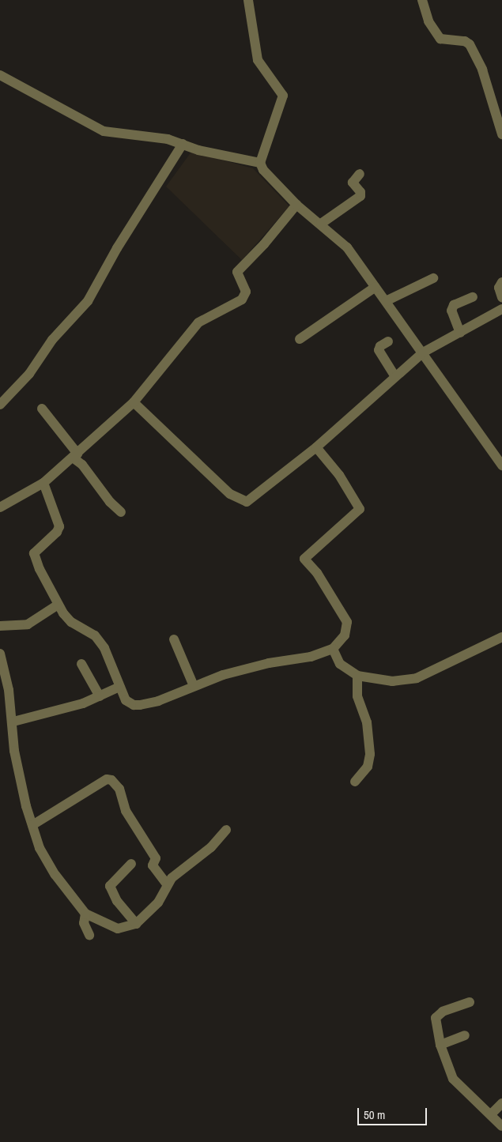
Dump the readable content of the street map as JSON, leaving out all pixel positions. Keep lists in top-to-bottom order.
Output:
{
  "scale_bar": "50 m"
}
